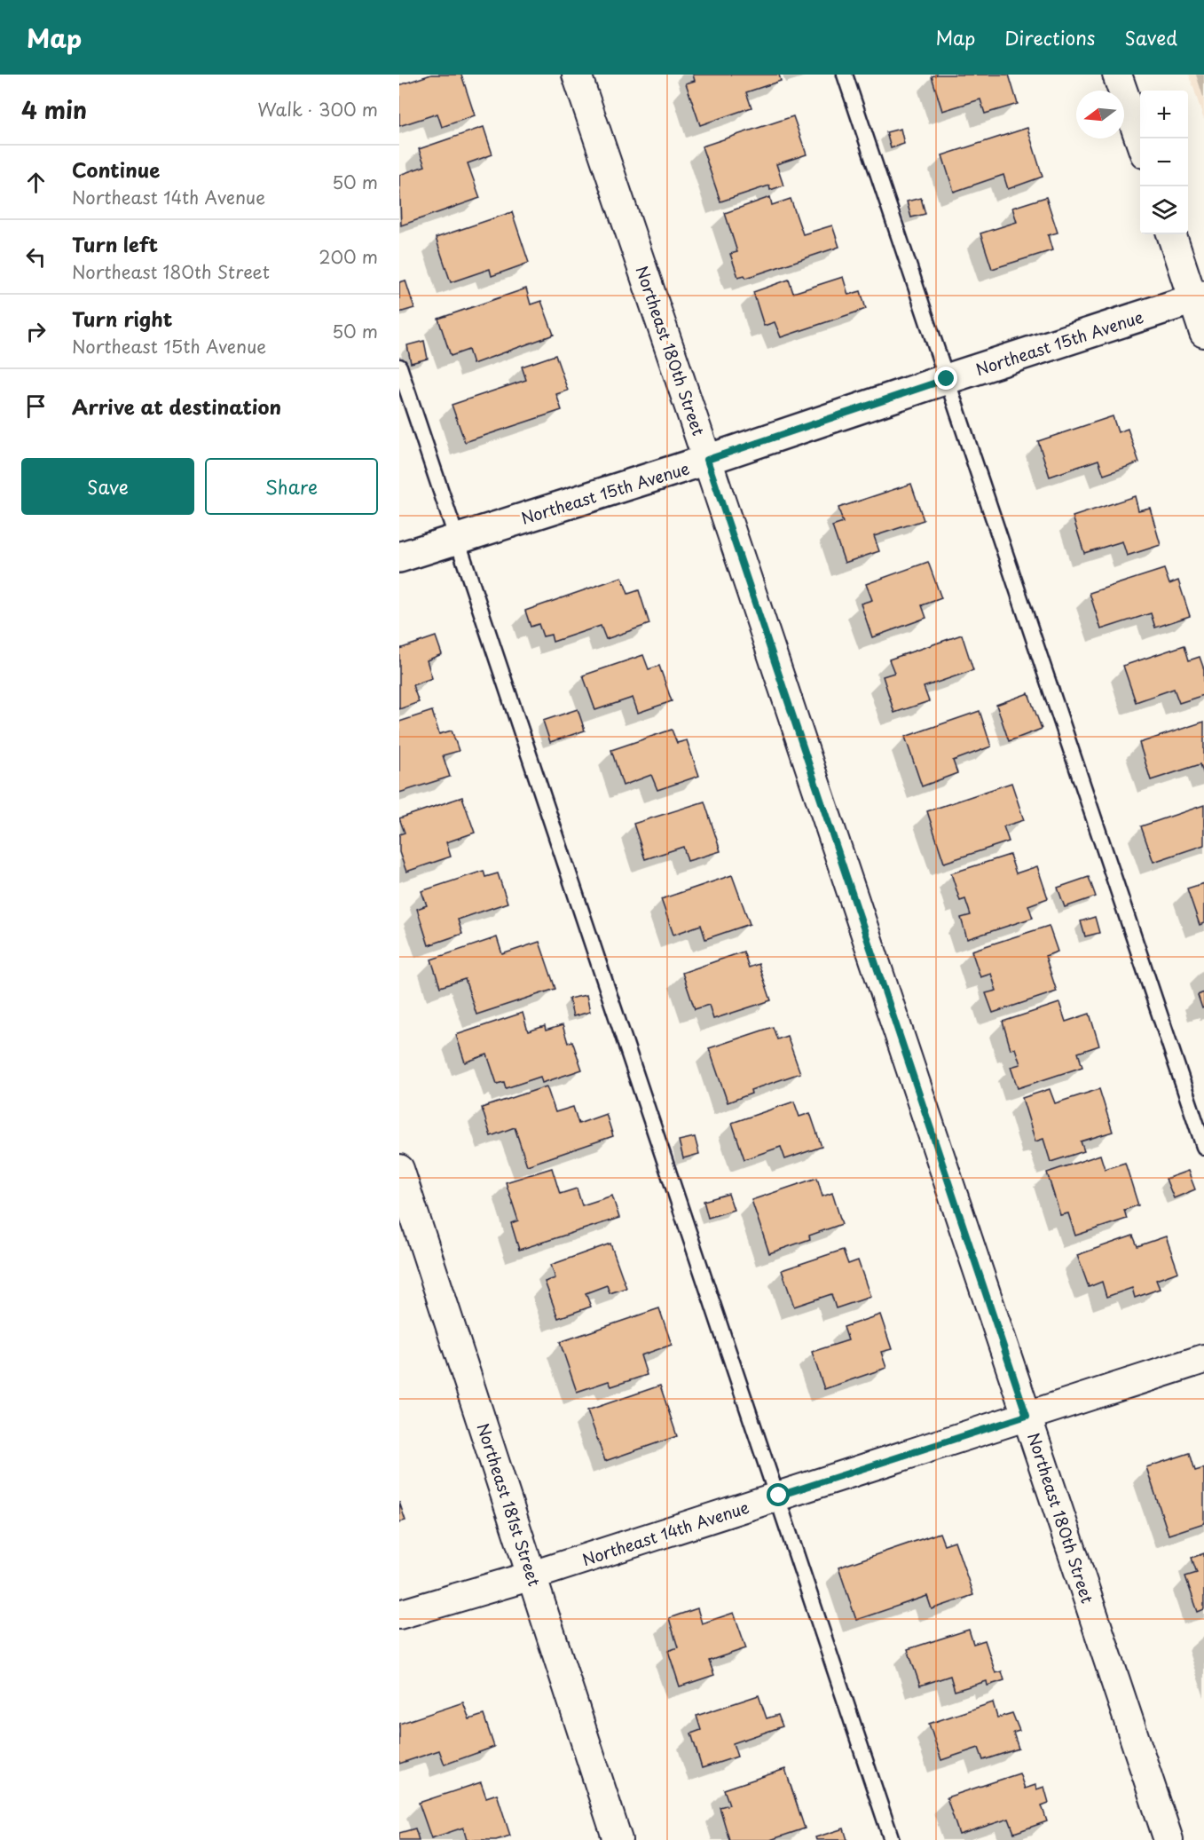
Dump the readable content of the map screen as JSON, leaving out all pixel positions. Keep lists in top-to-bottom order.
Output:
{
  "streets": {
    "street": [
      "Northeast 15th Avenue",
      "Northeast 180th Street",
      "Northeast 181st Street",
      "Northeast 14th Avenue"
    ]
  },
  "crossings": [
    ["Northeast 15th Avenue", "Northeast 180th Street"],
    ["Northeast 180th Street", "Northeast 14th Avenue"],
    ["Northeast 181st Street", "Northeast 14th Avenue"]
  ],
  "north": "left",
  "page": {
    "header": "Map",
    "nav": ["Map", "Directions", "Saved"],
    "heading": ["4 min", "Walk · 300 m"],
    "map_buttons": ["+", "−"],
    "list": [
      ["Continue", "Northeast 14th Avenue", "50 m"],
      ["Turn left", "Northeast 180th Street", "200 m"],
      ["Turn right", "Northeast 15th Avenue", "50 m"],
      "Arrive at destination"
    ],
    "buttons": ["Save", "Share"]
  }
}
